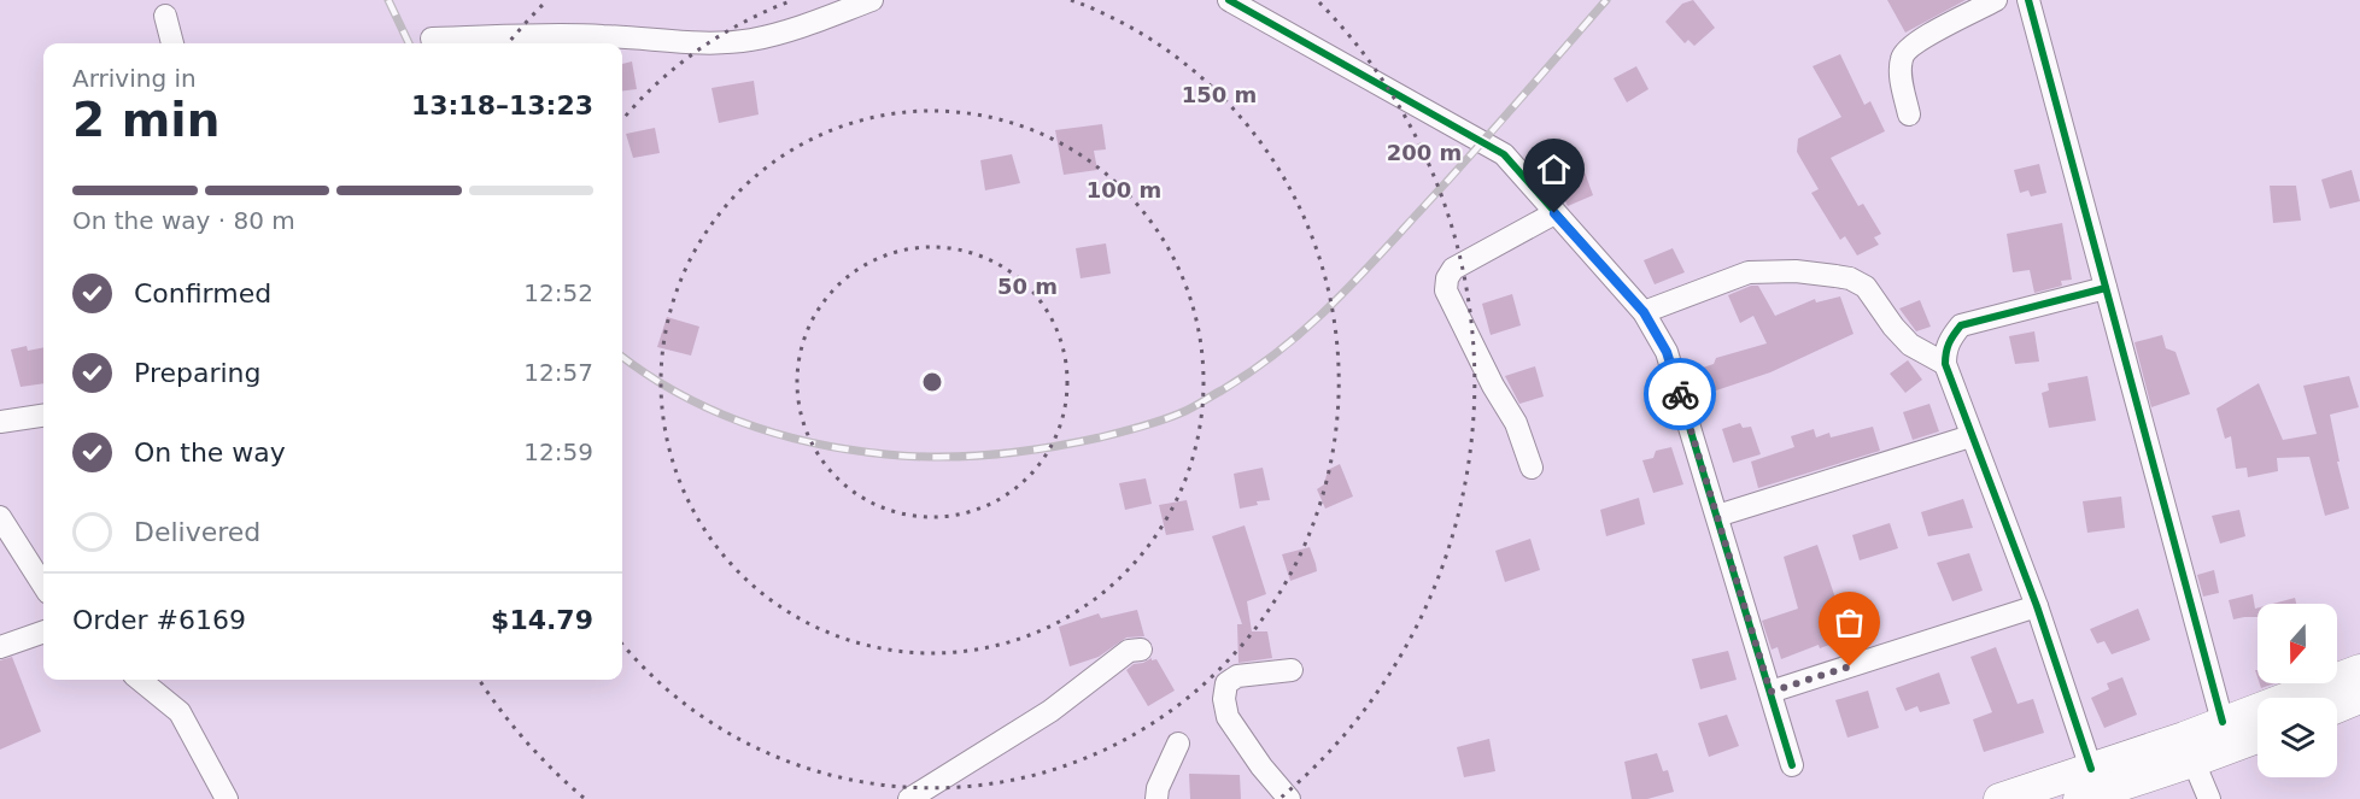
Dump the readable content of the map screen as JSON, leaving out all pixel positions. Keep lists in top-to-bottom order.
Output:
{
  "north": "bottom",
  "page": {
    "heading": ["2 min", "Arriving in", "13:18–13:23"],
    "panel": ["Order #6169", "$14.79"],
    "bar": "On the way · 80 m",
    "list": [
      ["Confirmed", "12:52"],
      ["Preparing", "12:57"],
      ["On the way", "12:59"],
      "Delivered"
    ]
  },
  "rings": [
    "150 m",
    "200 m",
    "100 m",
    "50 m"
  ]
}
